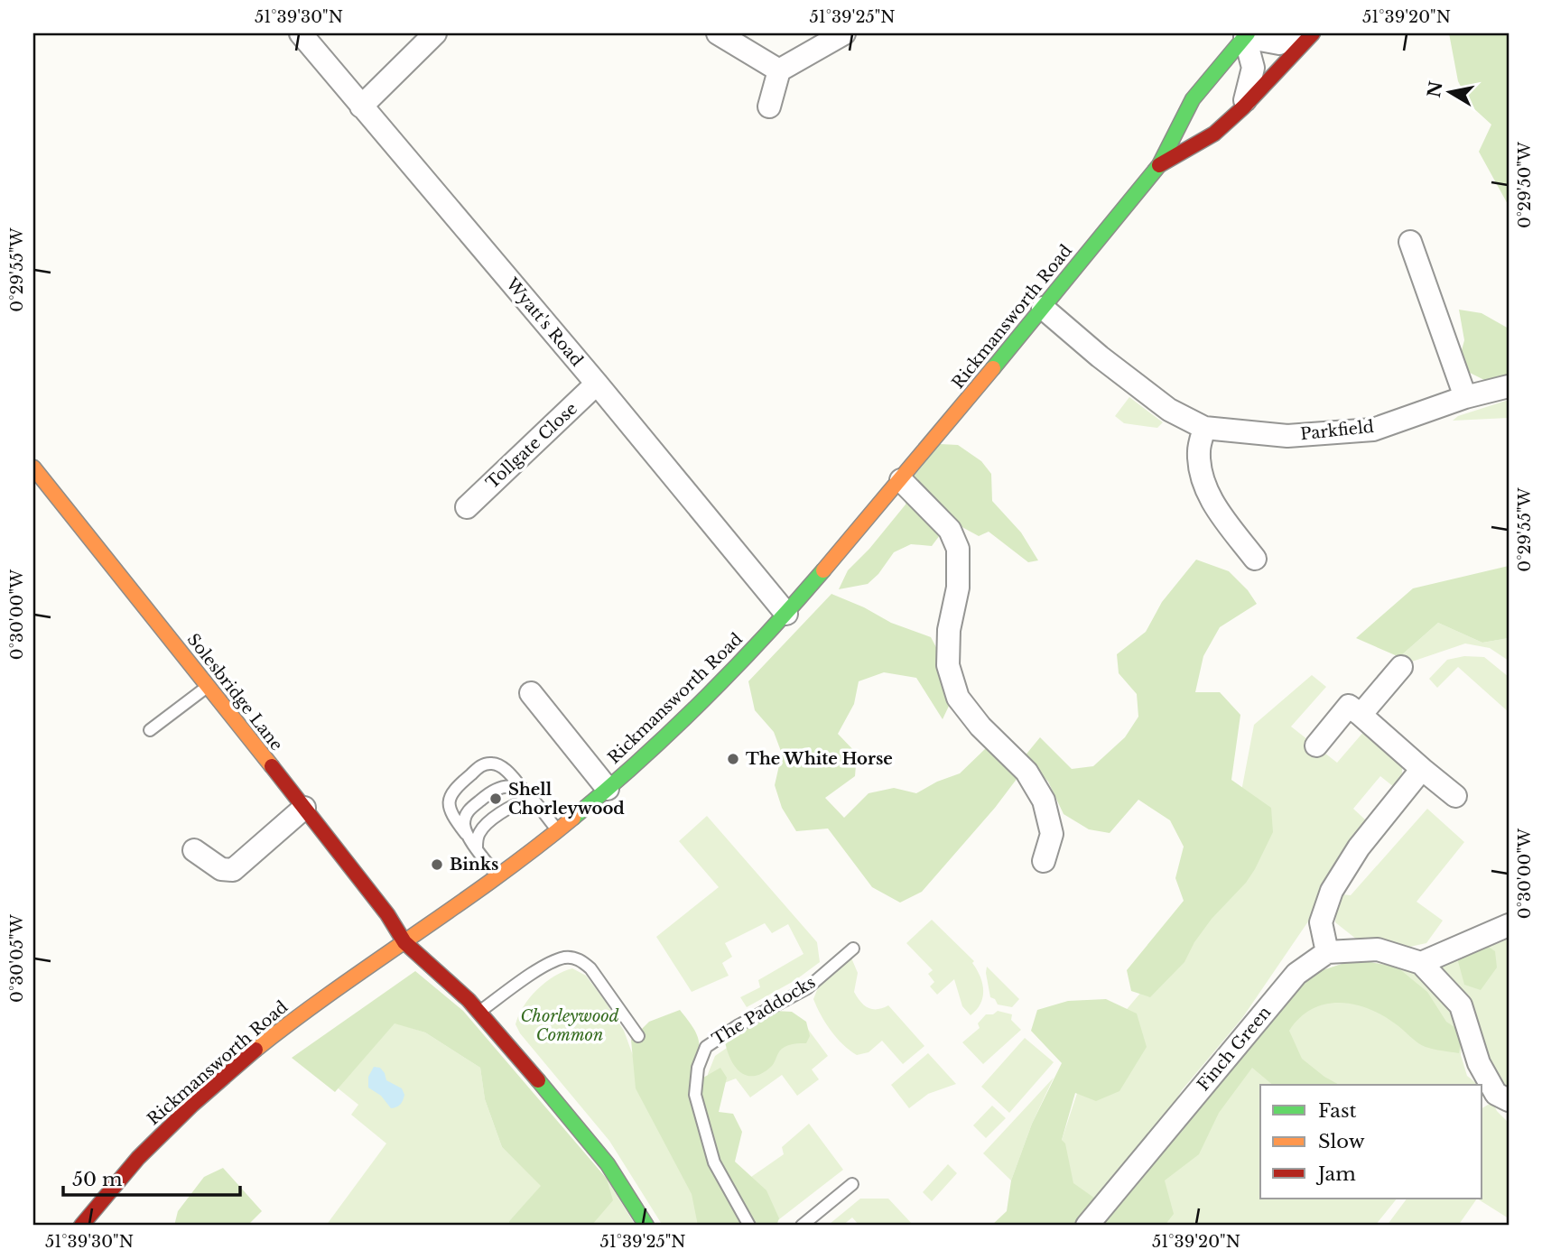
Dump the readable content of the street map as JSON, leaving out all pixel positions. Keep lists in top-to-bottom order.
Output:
{
  "streets": {
    "main road": ["Rickmansworth Road", "Solesbridge Lane"],
    "street": [
      "Wyatt's Road",
      "Parkfield",
      "Tollgate Close",
      "Finch Green"
    ],
    "lane": ["The Paddocks"]
  },
  "crossings": [
    ["Rickmansworth Road", "Wyatt's Road"],
    ["Rickmansworth Road", "Parkfield"],
    ["Rickmansworth Road", "Solesbridge Lane"],
    ["Wyatt's Road", "Tollgate Close"]
  ],
  "parks": ["Chorleywood Common"],
  "places": ["The White Horse", "Shell Chorleywood", "Binks"],
  "legend": ["Fast", "Slow", "Jam"],
  "scale_bar": "50 m",
  "north": "left",
  "coordinates": [
    "51°39'30\"N",
    "51°39'25\"N",
    "51°39'20\"N",
    "0°29'50\"W",
    "0°29'55\"W",
    "0°30'00\"W",
    "0°30'05\"W"
  ]
}
